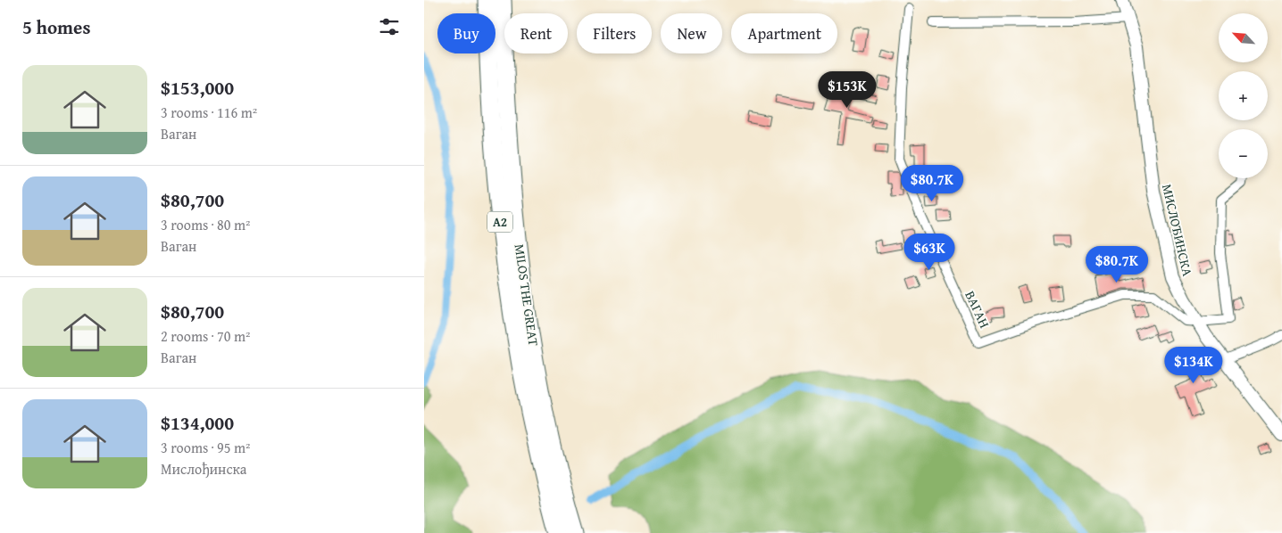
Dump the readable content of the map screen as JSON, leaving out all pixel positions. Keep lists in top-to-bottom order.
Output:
{
  "streets": {
    "highway": ["A2", "MILOS THE GREAT"],
    "main road": ["МИСЛОЂИНСКА"],
    "street": ["ВАГАН"]
  },
  "crossings": [
    ["МИСЛОЂИНСКА", "ВАГАН"]
  ],
  "north": "top left",
  "page": {
    "heading": "5 homes",
    "map_buttons": ["+", "−"],
    "chip": [
      "Buy",
      "Rent",
      "Filters",
      "New",
      "Apartment"
    ],
    "list": [
      {
        "name": "$153,000",
        "note": "3 rooms · 116 m² · Ваган"
      },
      {
        "name": "$80,700",
        "note": "3 rooms · 80 m² · Ваган"
      },
      {
        "name": "$80,700",
        "note": "2 rooms · 70 m² · Ваган"
      },
      {
        "name": "$134,000",
        "note": "3 rooms · 95 m² · Мислођинска"
      }
    ],
    "price": [
      "$153K",
      "$80.7K",
      "$63K",
      "$80.7K",
      "$134K"
    ]
  }
}
